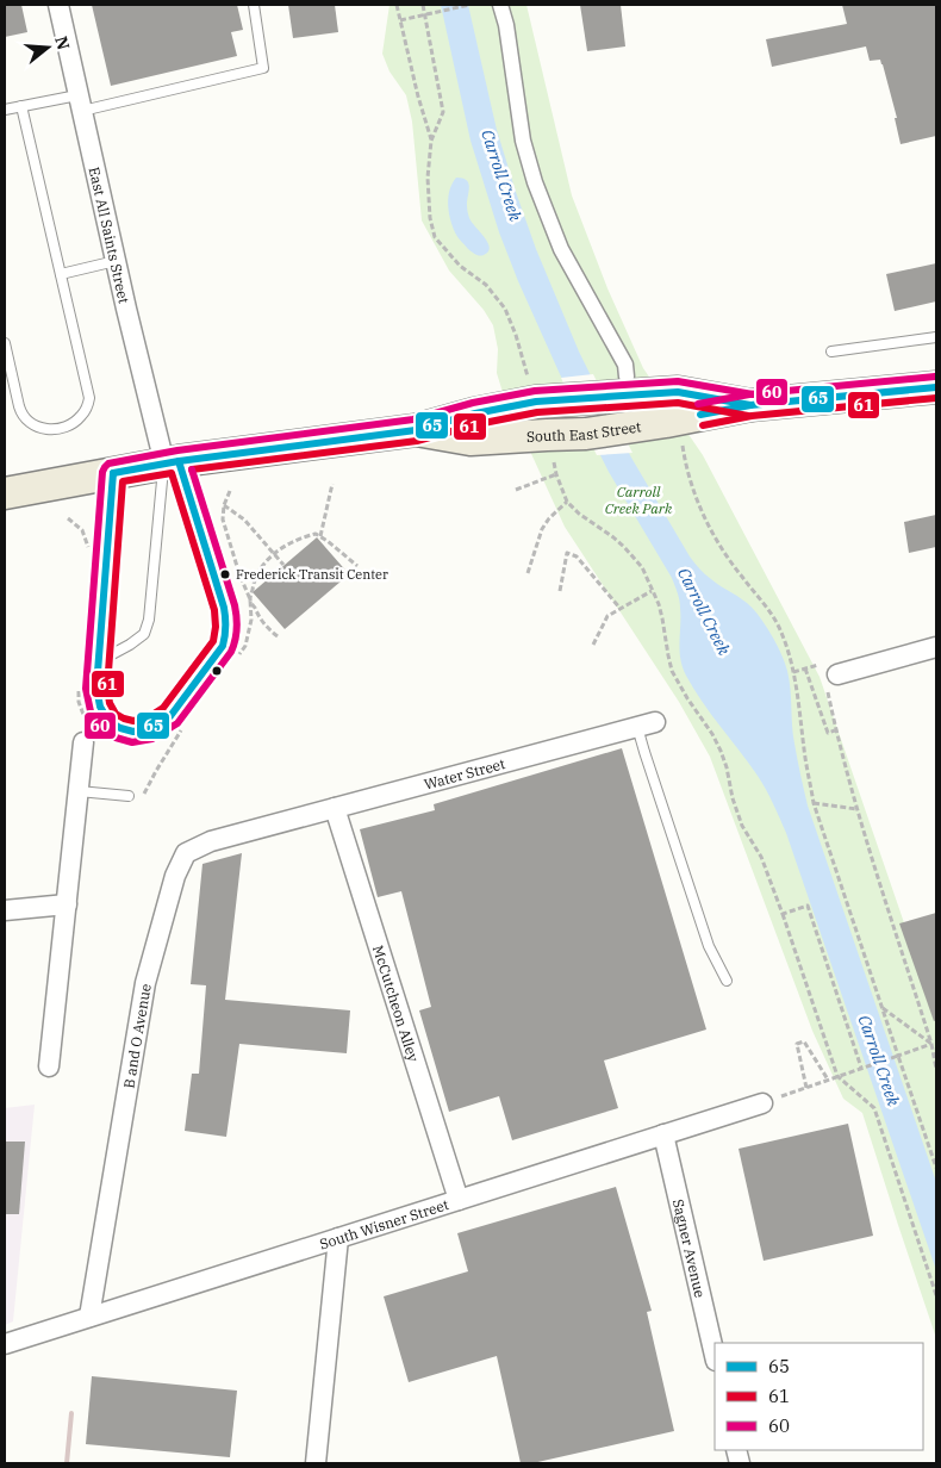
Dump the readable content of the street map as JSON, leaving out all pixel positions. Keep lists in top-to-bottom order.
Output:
{
  "streets": {
    "main road": ["South East Street"],
    "street": [
      "East All Saints Street",
      "Water Street",
      "McCutcheon Alley",
      "B and O Avenue",
      "South Wisner Street",
      "Sagner Avenue"
    ]
  },
  "crossings": [
    ["East All Saints Street", "South East Street"],
    ["Water Street", "McCutcheon Alley"],
    ["Water Street", "B and O Avenue"],
    ["McCutcheon Alley", "South Wisner Street"],
    ["B and O Avenue", "South Wisner Street"],
    ["South Wisner Street", "Sagner Avenue"]
  ],
  "water": ["Carroll Creek"],
  "parks": ["Carroll Creek Park"],
  "places": ["Frederick Transit Center"],
  "lines": ["transit line 60", "transit line 65", "transit line 61"],
  "legend": ["65", "61", "60"],
  "north": "right"
}
